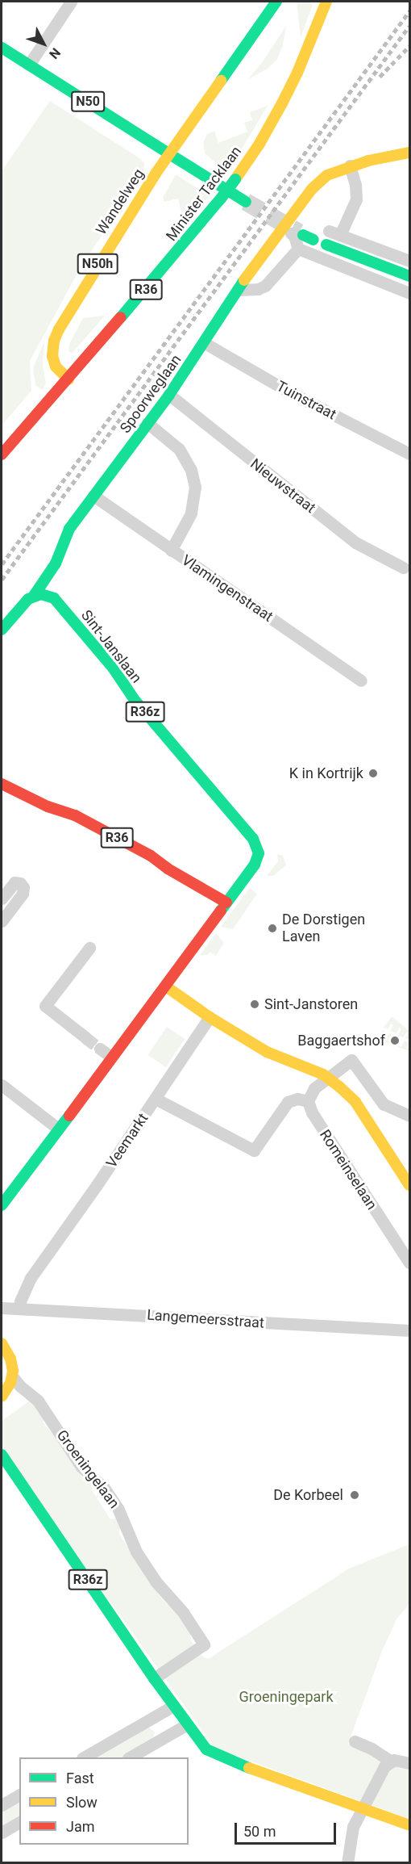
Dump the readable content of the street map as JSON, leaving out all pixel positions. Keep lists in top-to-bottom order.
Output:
{
  "streets": {
    "main road": [
      "N50",
      "Minister Tacklaan",
      "Wandelweg",
      "N50h",
      "R36",
      "Spoorweglaan",
      "Sint-Janslaan",
      "R36z"
    ],
    "street": [
      "Tuinstraat",
      "Nieuwstraat",
      "Vlamingenstraat",
      "Veemarkt",
      "Romeinselaan",
      "Langemeersstraat",
      "Groeningelaan"
    ]
  },
  "crossings": [
    ["N50", "Wandelweg"],
    ["N50", "N50h"],
    ["Minister Tacklaan", "Wandelweg"],
    ["Minister Tacklaan", "R36"],
    ["Wandelweg", "N50h"],
    ["Wandelweg", "R36"],
    ["R36", "Sint-Janslaan"],
    ["Spoorweglaan", "Tuinstraat"],
    ["Spoorweglaan", "Nieuwstraat"],
    ["Spoorweglaan", "Vlamingenstraat"],
    ["Spoorweglaan", "Sint-Janslaan"],
    ["R36z", "Groeningelaan"],
    ["Veemarkt", "Langemeersstraat"]
  ],
  "parks": ["Groeningepark"],
  "places": [
    "K in Kortrijk",
    "De Dorstigen Laven",
    "Sint-Janstoren",
    "Baggaertshof",
    "De Korbeel"
  ],
  "legend": ["Fast", "Slow", "Jam"],
  "scale_bar": "50 m",
  "north": "bottom right"
}
